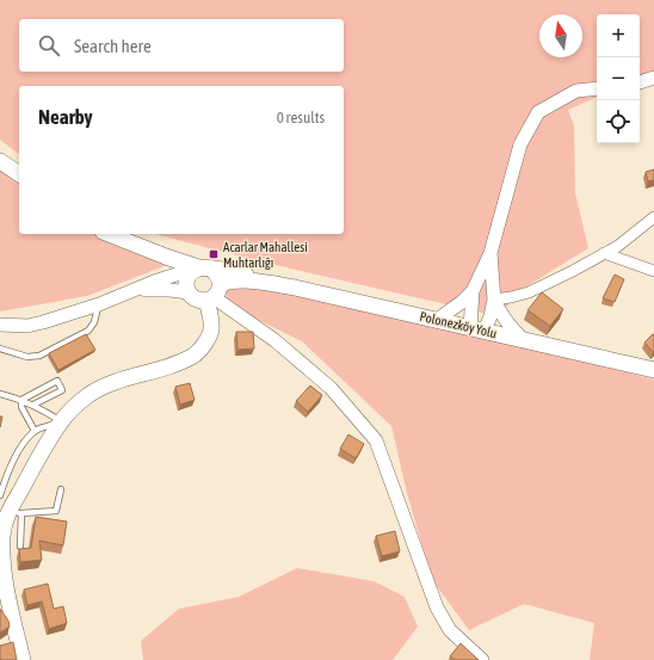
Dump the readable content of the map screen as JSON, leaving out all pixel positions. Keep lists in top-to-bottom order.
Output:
{
  "streets": {
    "main road": ["Polonezköy Yolu"]
  },
  "places": {
    "transit": ["Acarlar Mahallesi Muhtarlığı"]
  },
  "north": "top",
  "page": {
    "map_buttons": ["+", "−"],
    "search": "Search here",
    "heading": ["Nearby", "0 results"]
  }
}
